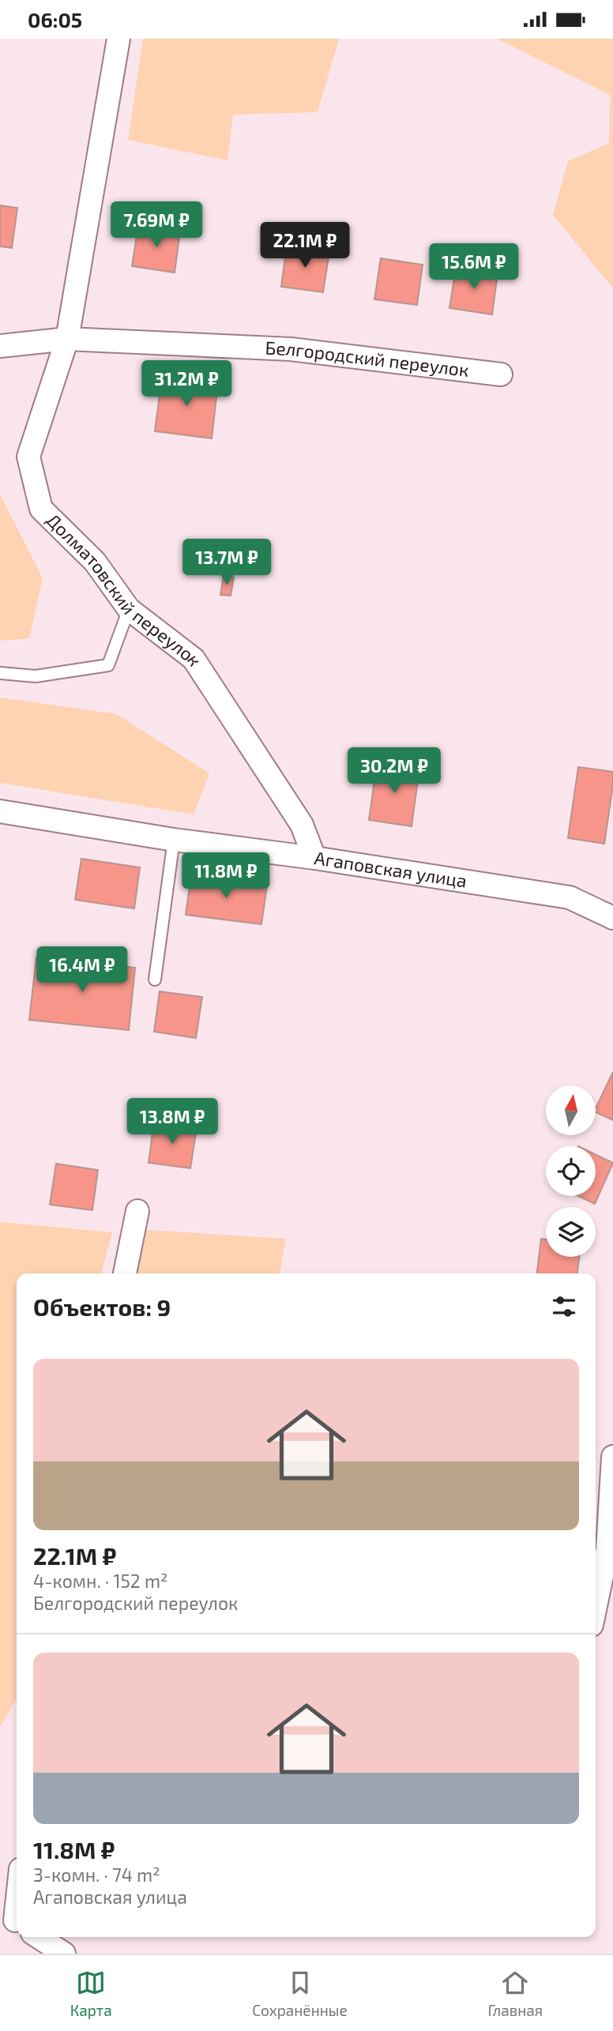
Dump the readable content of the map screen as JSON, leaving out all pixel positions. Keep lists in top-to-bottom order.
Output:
{
  "streets": {
    "street": ["Белгородский переулок", "Долматовский переулок", "Агаповская улица"]
  },
  "crossings": [
    ["Белгородский переулок", "Долматовский переулок"],
    ["Долматовский переулок", "Агаповская улица"]
  ],
  "north": "top",
  "page": {
    "status": "06:05",
    "price": [
      "7.69M ₽",
      "22.1M ₽",
      "15.6M ₽",
      "31.2M ₽",
      "13.7M ₽",
      "30.2M ₽",
      "11.8M ₽",
      "16.4M ₽",
      "13.8M ₽"
    ],
    "heading": "Объектов: 9",
    "list": [
      {
        "name": "22.1M ₽",
        "note": "4-комн. · 152 m² · Белгородский переулок"
      },
      {
        "name": "11.8M ₽",
        "note": "3-комн. · 74 m² · Агаповская улица"
      }
    ],
    "tabs": ["Карта", "Сохранённые", "Главная"]
  }
}
